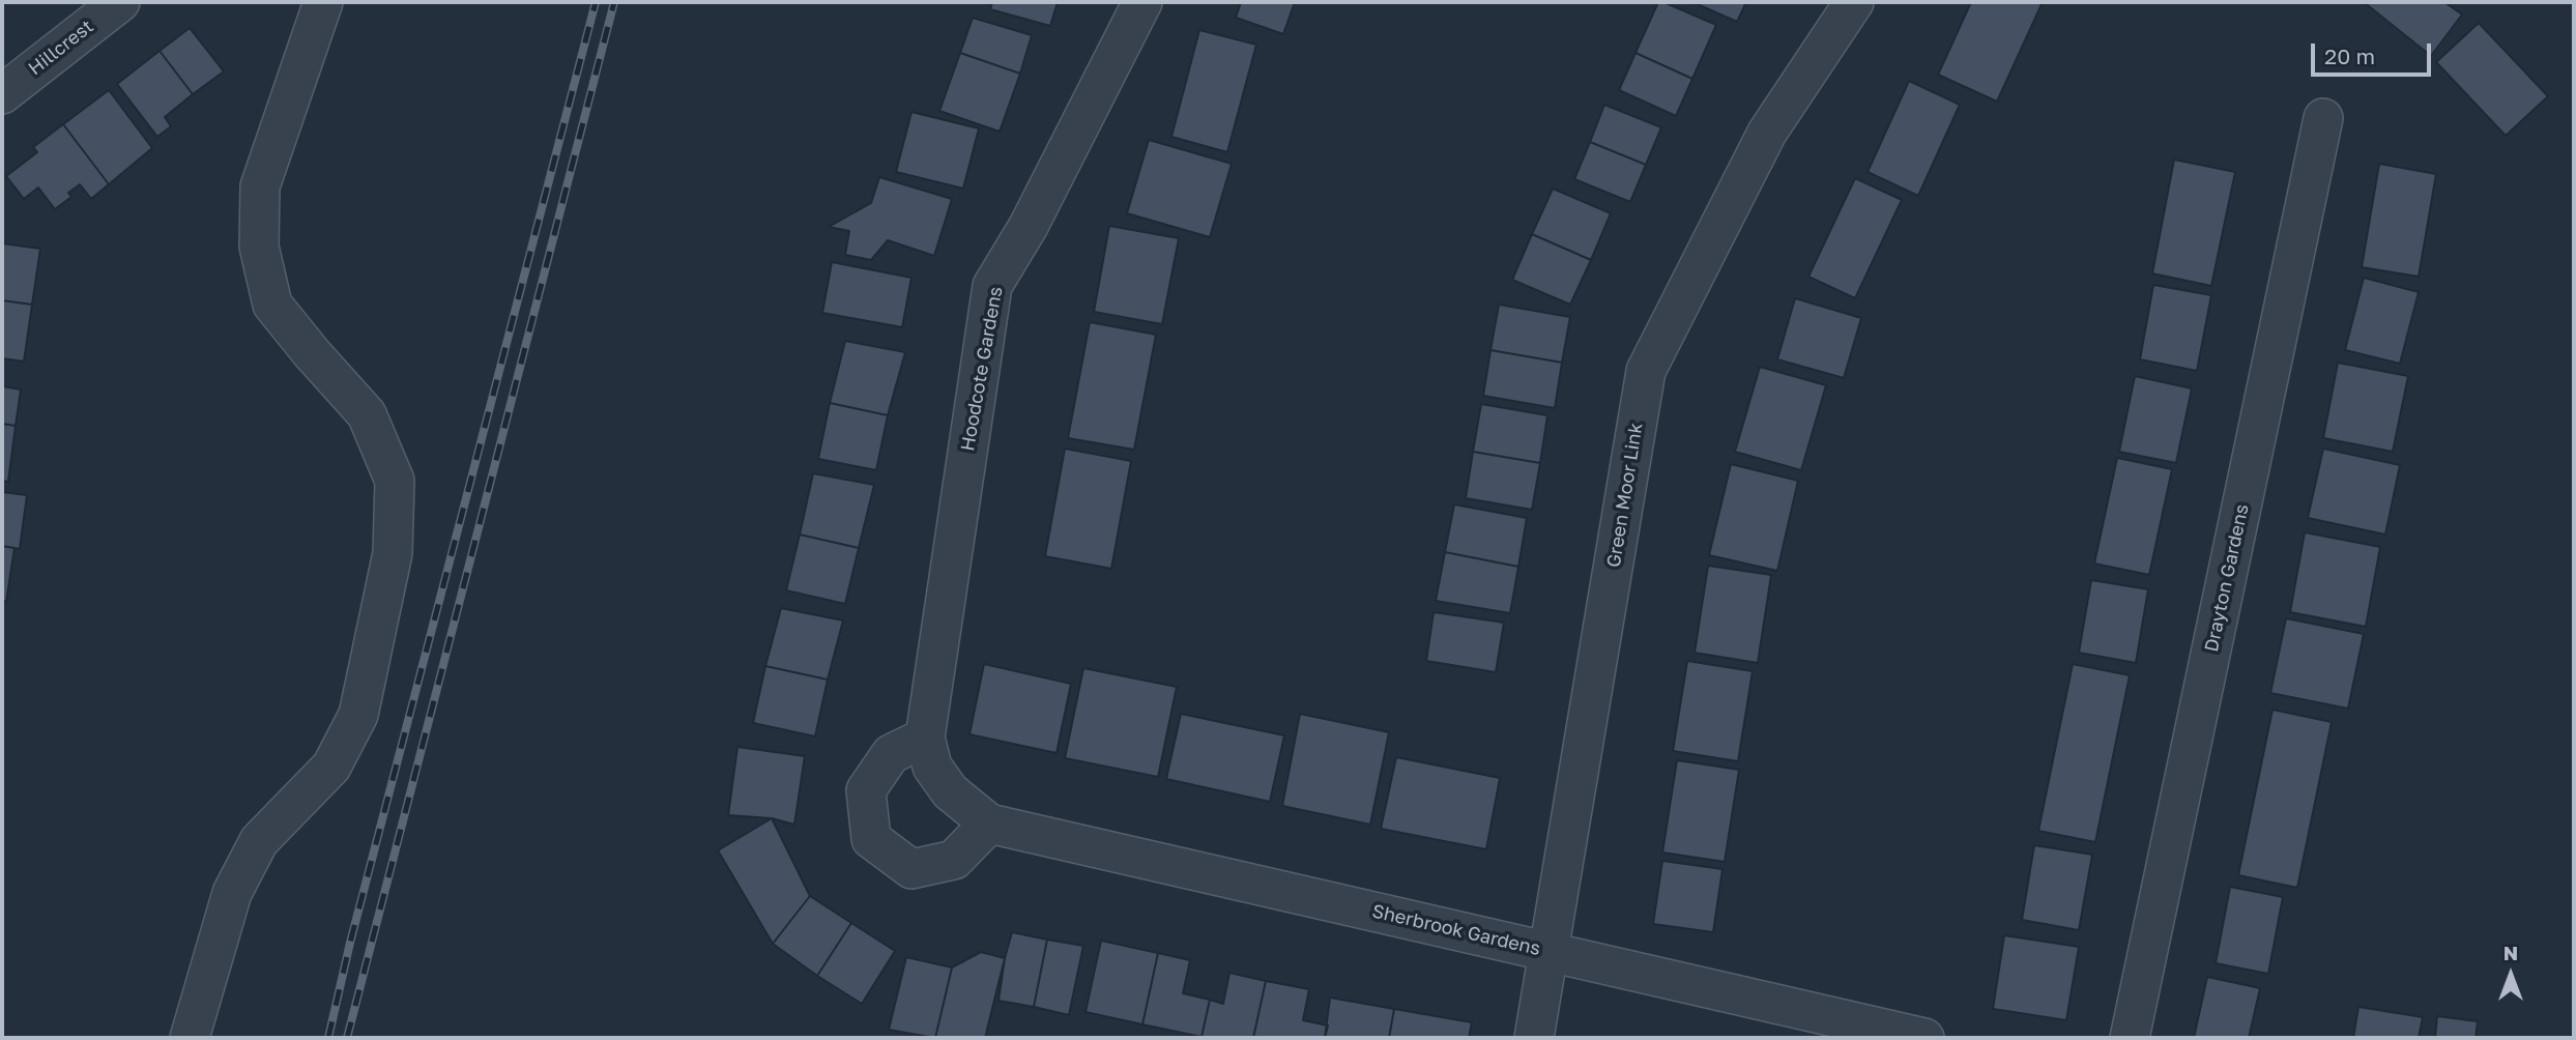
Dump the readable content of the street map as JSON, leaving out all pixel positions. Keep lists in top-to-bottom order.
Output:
{
  "streets": {
    "street": [
      "Hillcrest",
      "Hoodcote Gardens",
      "Green Moor Link",
      "Drayton Gardens",
      "Sherbrook Gardens"
    ]
  },
  "crossings": [
    ["Hoodcote Gardens", "Sherbrook Gardens"],
    ["Green Moor Link", "Sherbrook Gardens"]
  ],
  "scale_bar": "20 m",
  "north": "top"
}
